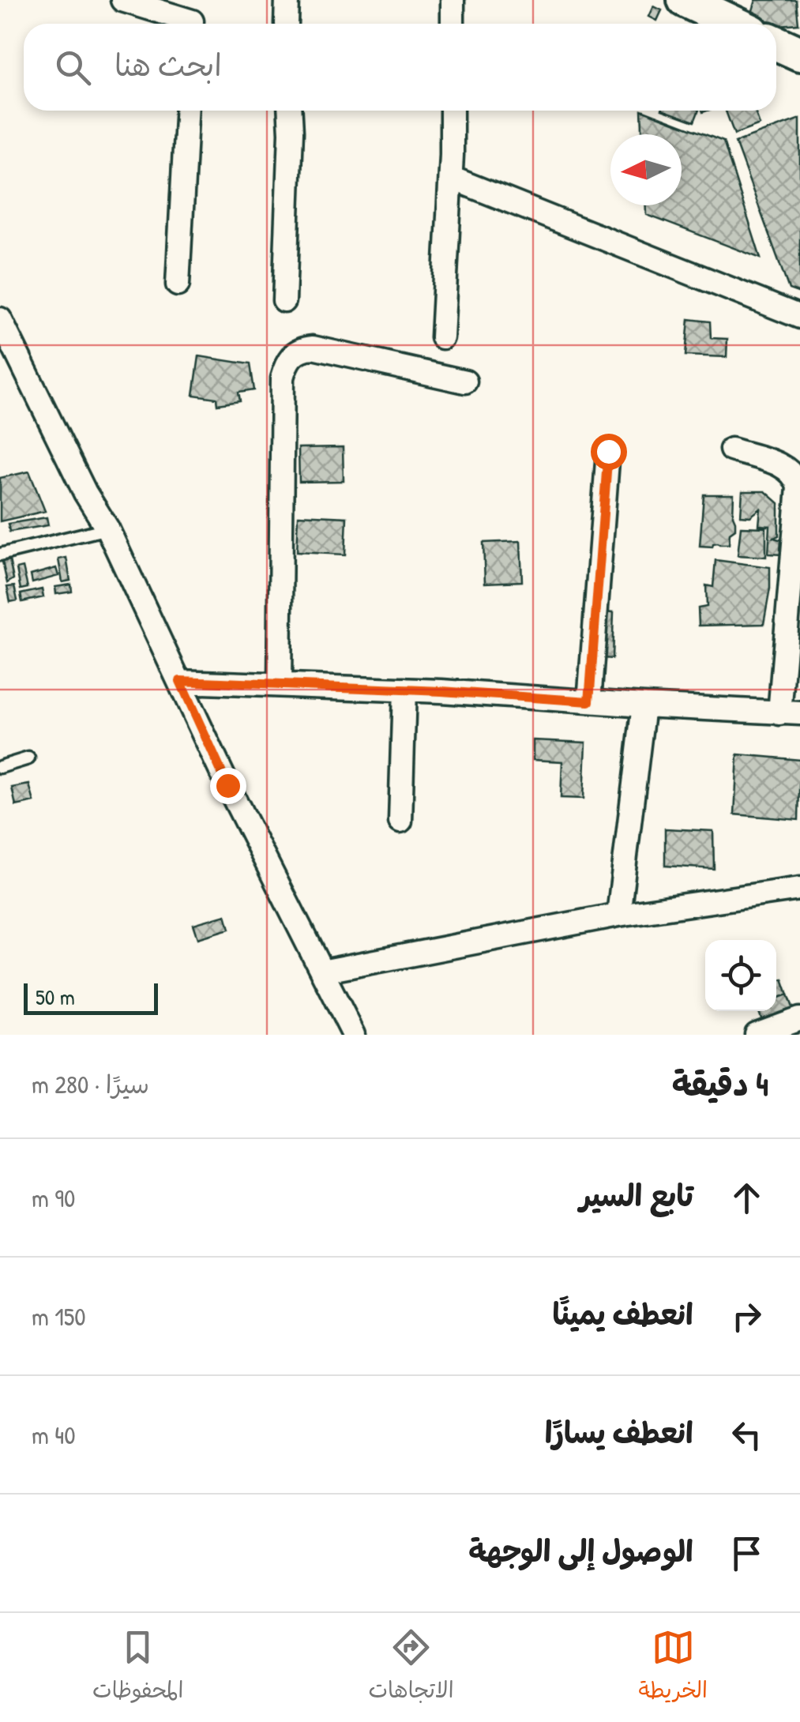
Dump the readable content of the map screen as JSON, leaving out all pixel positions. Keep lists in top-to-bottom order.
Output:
{
  "scale_bar": "50 m",
  "north": "left",
  "page": {
    "search": "ابحث هنا",
    "scale": "50 m",
    "heading": ["4 دقيقة", "سيرًا · 280 m"],
    "list": [
      ["تابع السير", "90 m"],
      ["انعطف يمينًا", "150 m"],
      ["انعطف يسارًا", "40 m"],
      "الوصول إلى الوجهة"
    ],
    "nav": ["الخريطة", "الاتجاهات", "المحفوظات"]
  }
}
